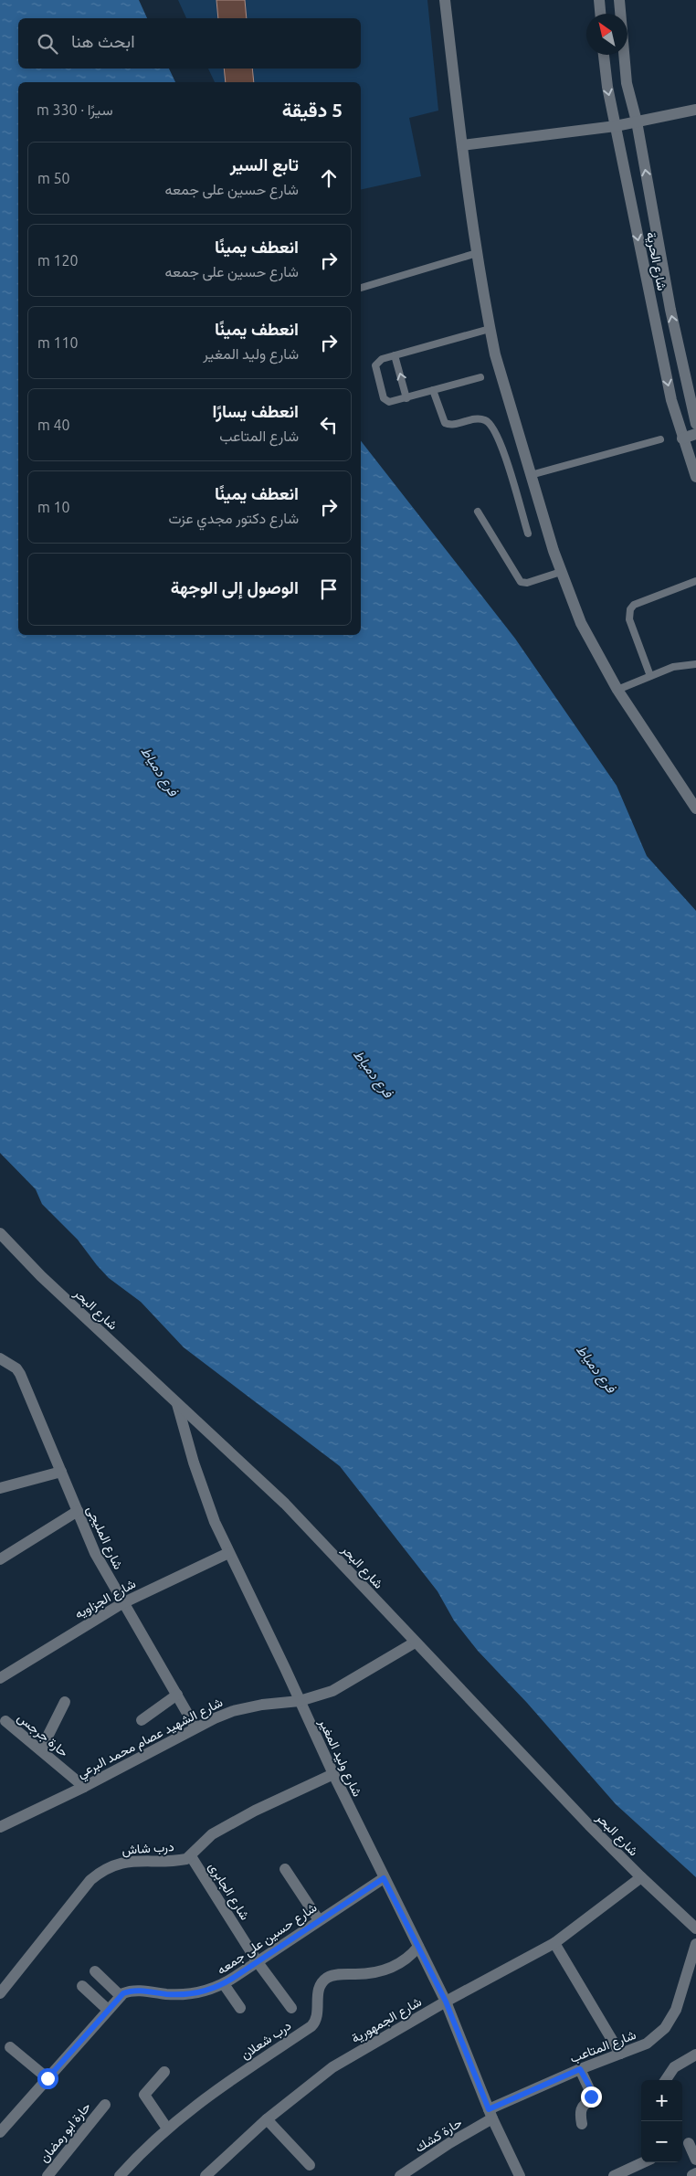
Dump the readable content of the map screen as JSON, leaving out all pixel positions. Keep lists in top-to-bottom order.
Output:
{
  "streets": {
    "street": [
      "شارع الحرية",
      "شارع البحر",
      "شارع المليجى",
      "شارع الجزاويه",
      "حارة جرجس",
      "شارع الشهيد عصام محمد البرعي",
      "شارع وليد المغير",
      "درب شاش",
      "شارع الجابرى",
      "شارع حسين على جمعه",
      "شارع الجمهورية",
      "درب شعلان",
      "شارع المتاعب",
      "حارة ابو رمضان",
      "حارة كشك"
    ]
  },
  "crossings": [
    ["شارع البحر", "شارع الشهيد عصام محمد البرعي"],
    ["شارع البحر", "شارع وليد المغير"],
    ["شارع البحر", "شارع الجمهورية"],
    ["شارع المليجى", "شارع الجزاويه"],
    ["شارع المليجى", "شارع الشهيد عصام محمد البرعي"],
    ["شارع الجزاويه", "شارع وليد المغير"],
    ["حارة جرجس", "شارع الشهيد عصام محمد البرعي"],
    ["شارع الشهيد عصام محمد البرعي", "شارع وليد المغير"],
    ["شارع وليد المغير", "درب شاش"],
    ["شارع وليد المغير", "شارع حسين على جمعه"],
    ["شارع وليد المغير", "شارع الجمهورية"],
    ["شارع وليد المغير", "درب شعلان"],
    ["شارع وليد المغير", "شارع المتاعب"],
    ["شارع وليد المغير", "حارة كشك"],
    ["درب شاش", "شارع الجابرى"],
    ["شارع الجابرى", "شارع حسين على جمعه"],
    ["شارع المتاعب", "حارة كشك"]
  ],
  "water": ["فرع دمياط"],
  "north": "top left",
  "page": {
    "search": "ابحث هنا",
    "heading": ["5 دقيقة", "سيرًا · 330 m"],
    "list": [
      ["تابع السير", "شارع حسين على جمعه", "50 m"],
      ["انعطف يمينًا", "شارع حسين على جمعه", "120 m"],
      ["انعطف يمينًا", "شارع وليد المغير", "110 m"],
      ["انعطف يسارًا", "شارع المتاعب", "40 m"],
      ["انعطف يمينًا", "شارع دكتور مجدي عزت", "10 m"],
      "الوصول إلى الوجهة"
    ],
    "map_buttons": ["+", "−"]
  }
}
